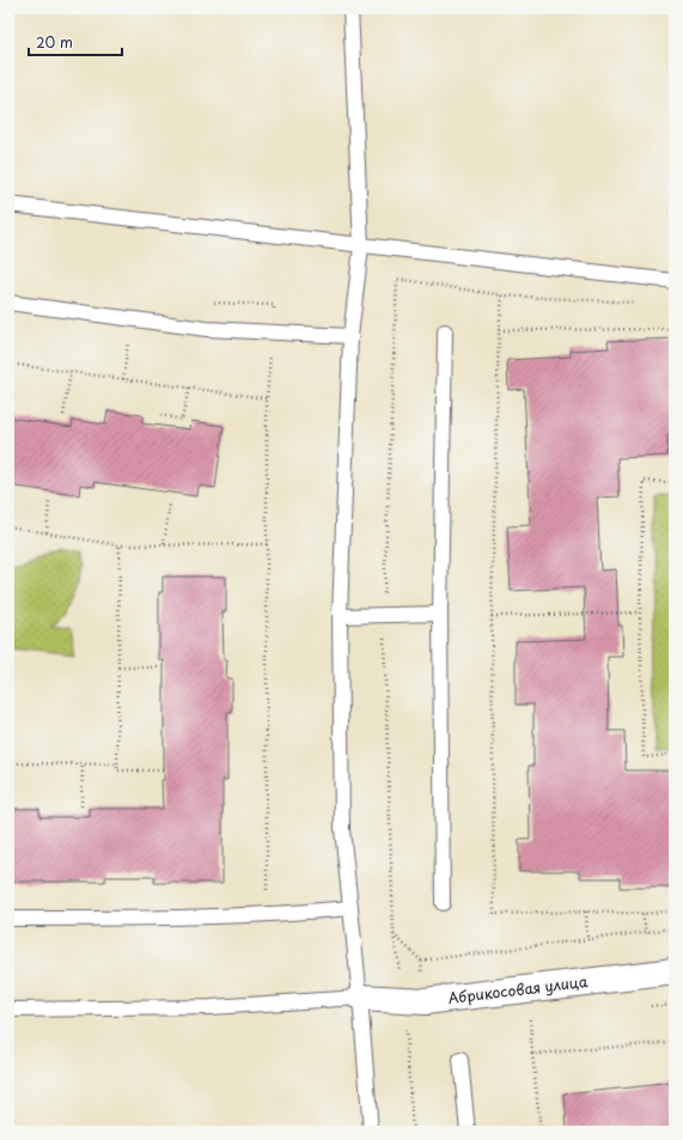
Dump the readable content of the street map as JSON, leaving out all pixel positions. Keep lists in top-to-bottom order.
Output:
{
  "streets": {
    "street": ["Абрикосовая улица"]
  },
  "scale_bar": "20 m"
}
